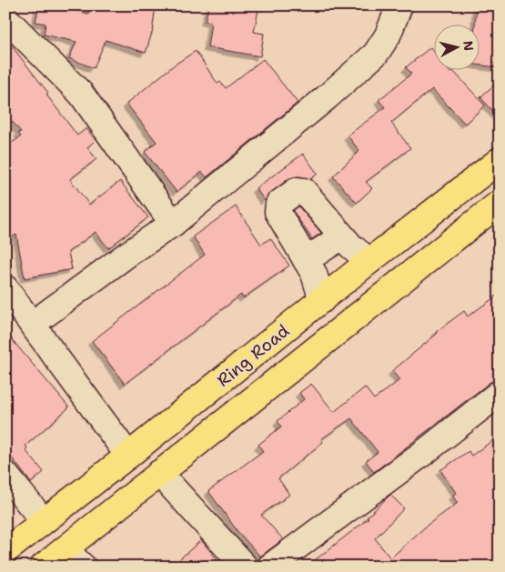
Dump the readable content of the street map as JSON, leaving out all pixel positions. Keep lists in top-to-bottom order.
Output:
{
  "streets": {
    "main road": ["Ring Road"]
  },
  "north": "right"
}
